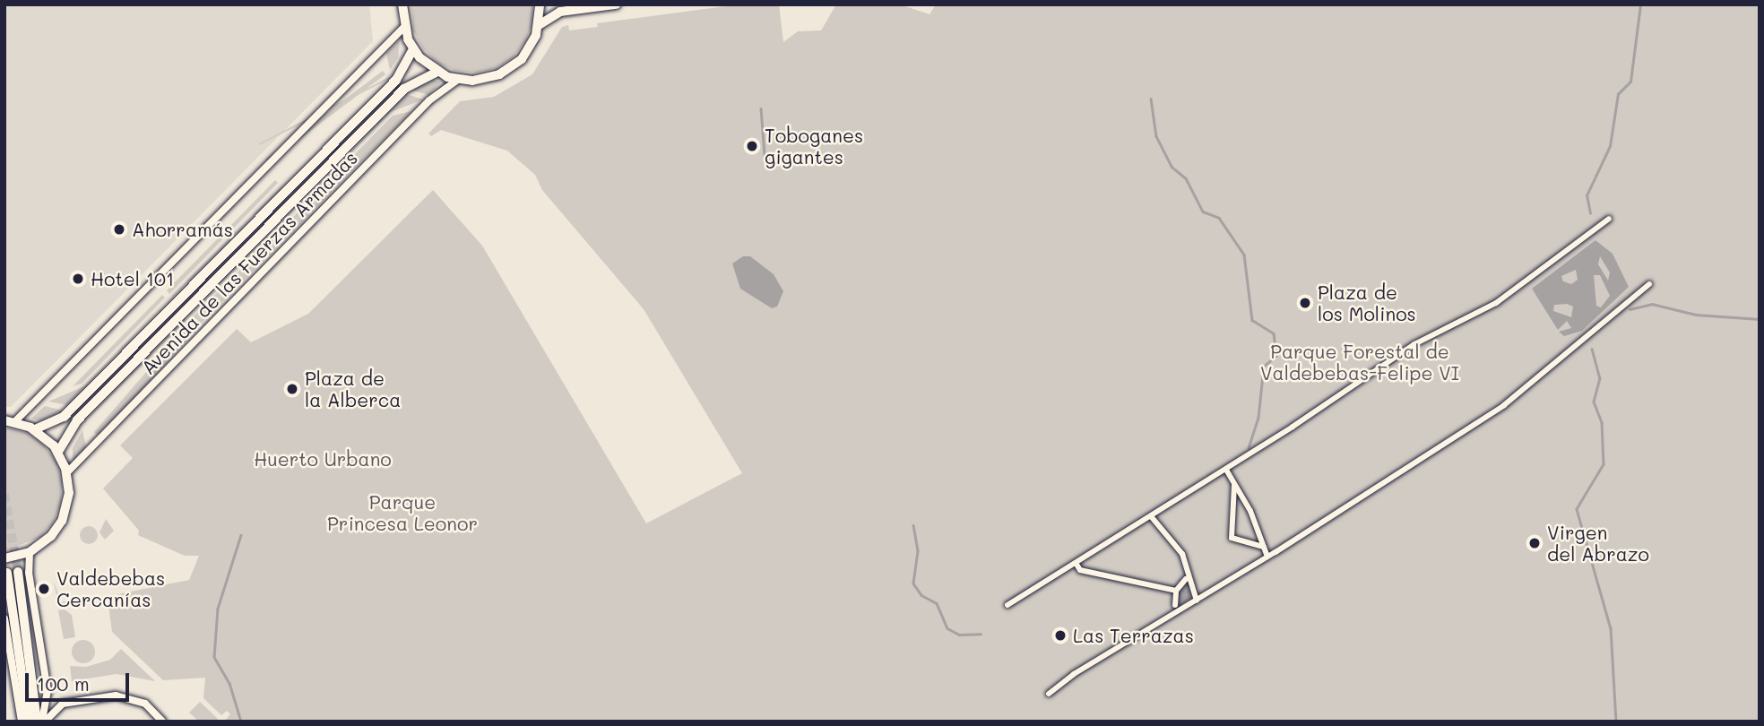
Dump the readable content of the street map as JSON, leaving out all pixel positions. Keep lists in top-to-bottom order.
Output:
{
  "streets": {
    "street": ["Avenida de las Fuerzas Armadas"]
  },
  "parks": ["Parque Forestal de Valdebebas-Felipe VI", "Huerto Urbano", "Parque Princesa Leonor"],
  "places": [
    "Toboganes gigantes",
    "Ahorramás",
    "Hotel 101",
    "Plaza de los Molinos",
    "Plaza de la Alberca",
    "Virgen del Abrazo",
    "Valdebebas Cercanías",
    "Las Terrazas"
  ],
  "scale_bar": "100 m"
}
